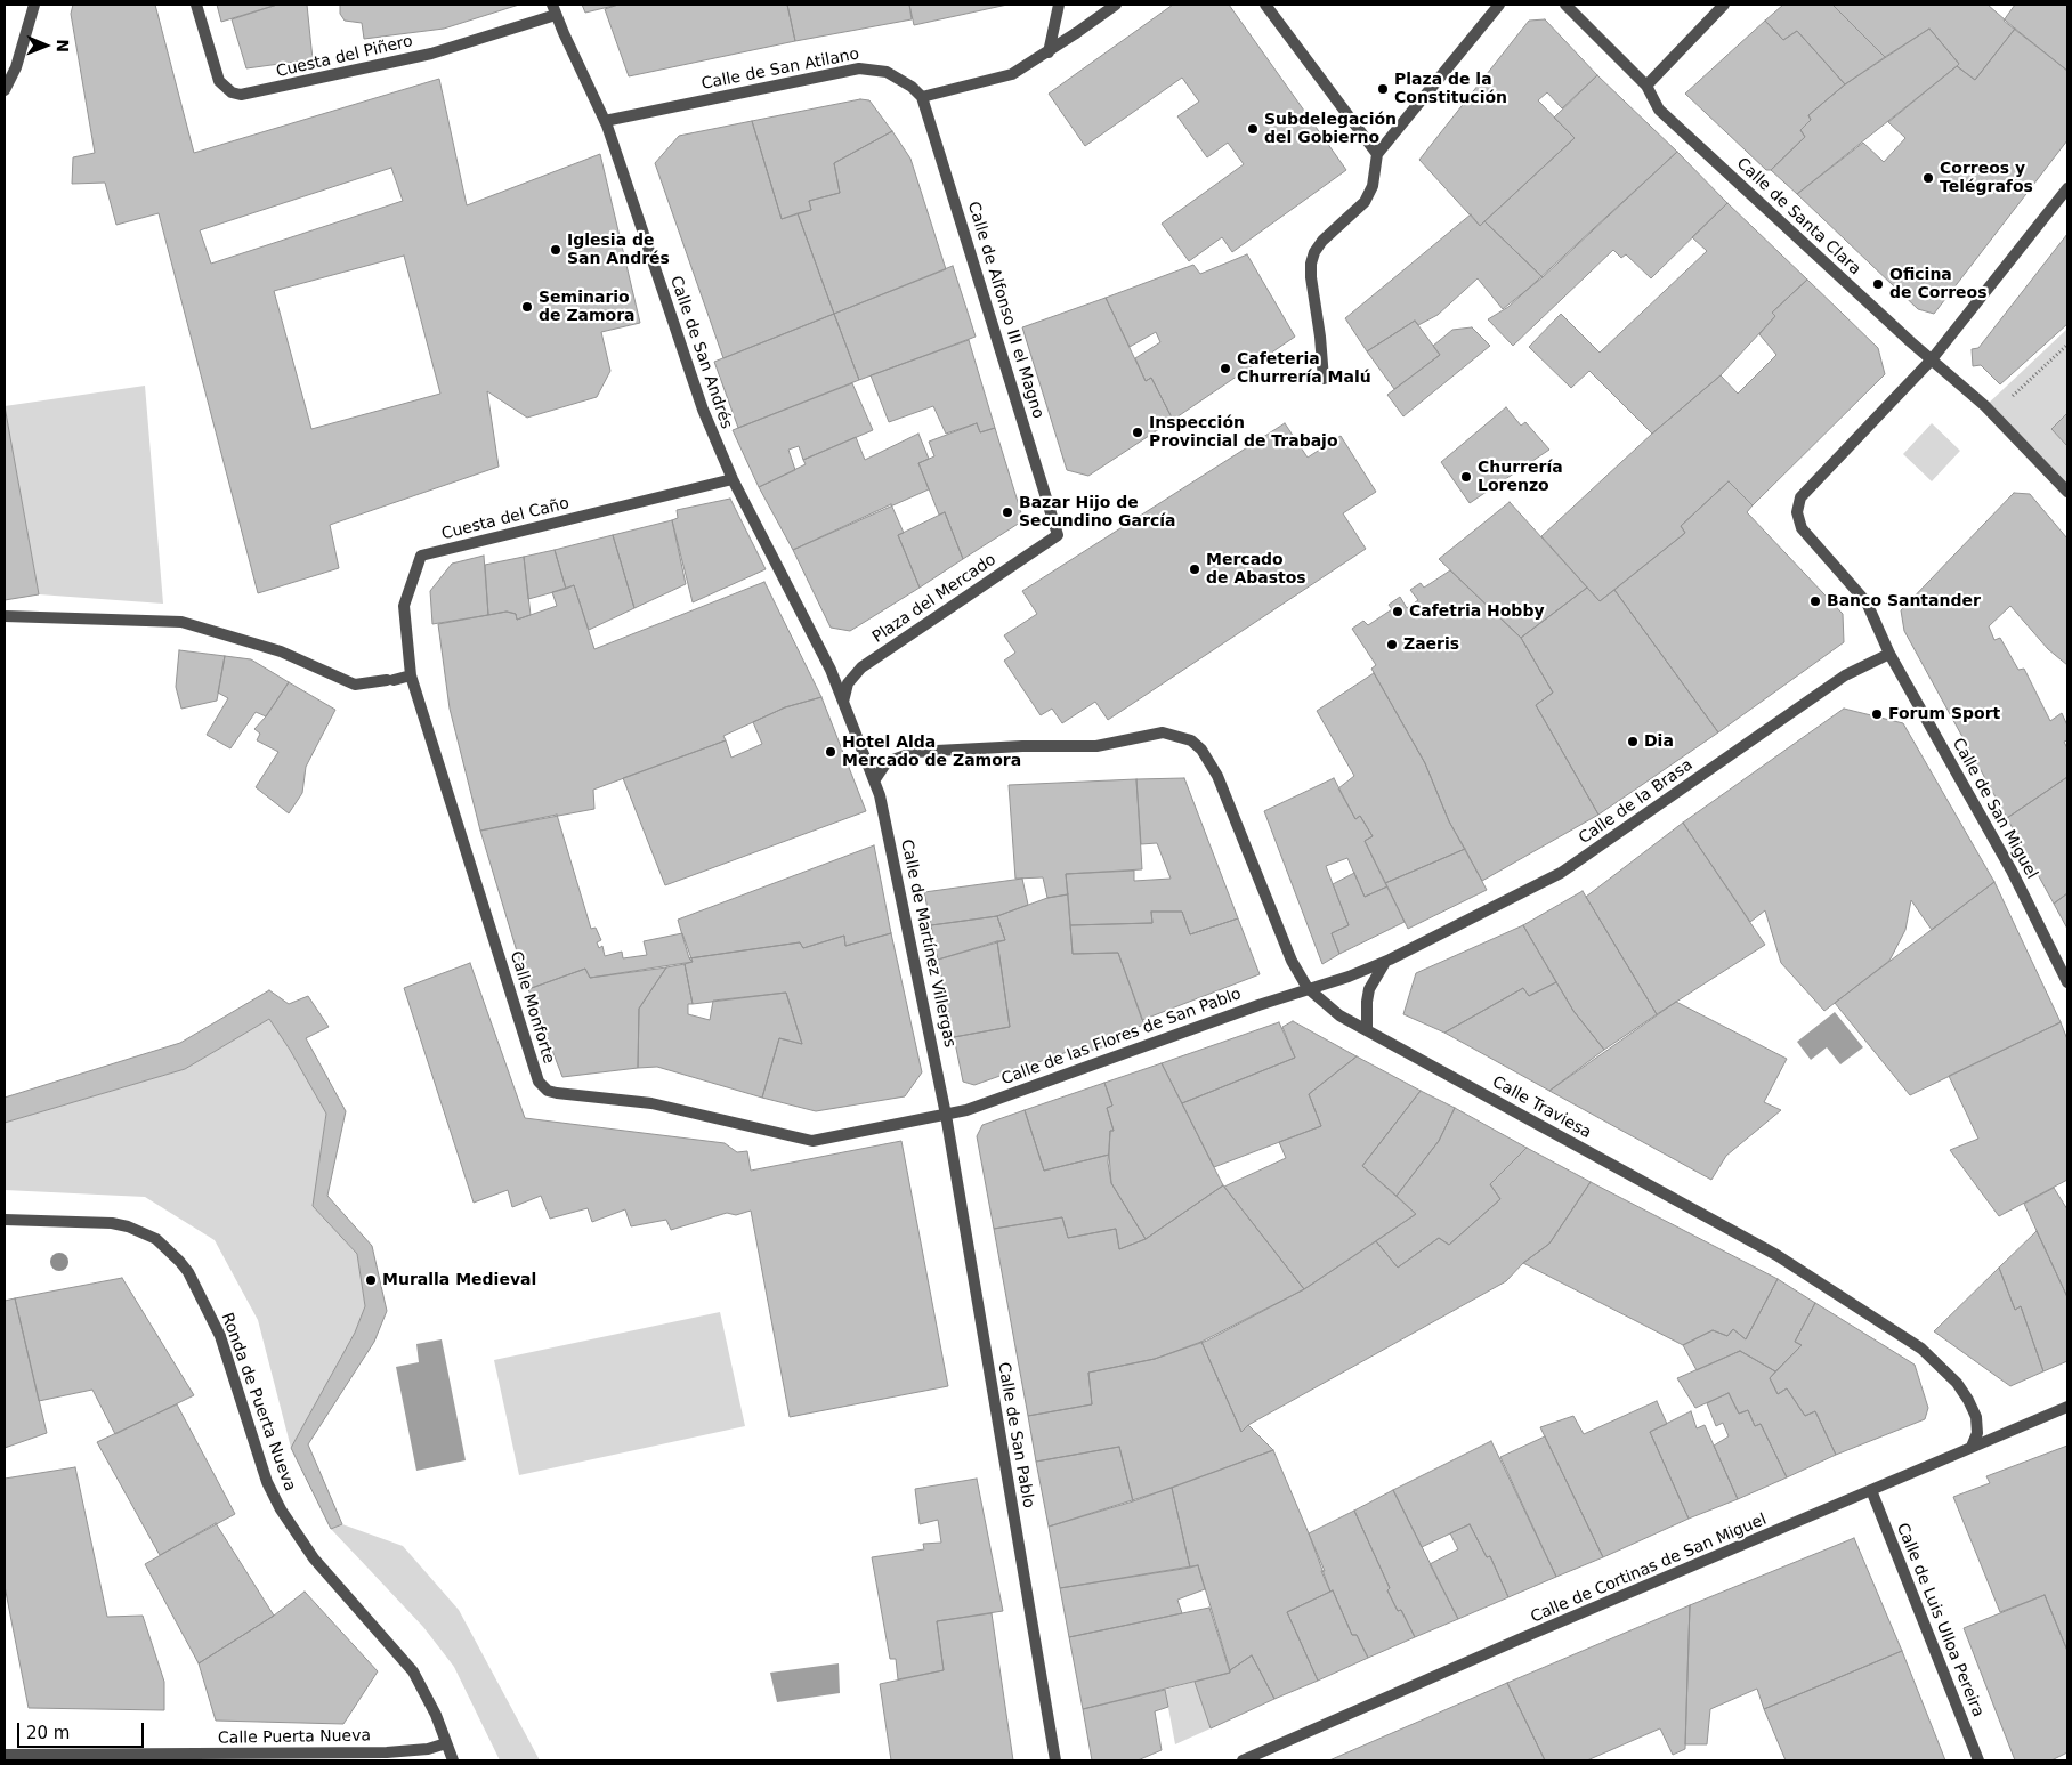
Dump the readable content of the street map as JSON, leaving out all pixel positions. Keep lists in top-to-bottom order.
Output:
{
  "streets": {
    "street": [
      "Cuesta del Piñero",
      "Calle de San Atilano",
      "Calle de Santa Clara",
      "Calle de Alfonso III el Magno",
      "Calle de San Andrés",
      "Cuesta del Caño",
      "Plaza del Mercado",
      "Calle de la Brasa",
      "Calle de San Miguel",
      "Calle de Martínez Villergas",
      "Calle Monforte",
      "Calle de las Flores de San Pablo",
      "Calle Traviesa",
      "Ronda de Puerta Nueva",
      "Calle de San Pablo",
      "Calle de Cortinas de San Miguel",
      "Calle de Luis Ulloa Pereira",
      "Calle Puerta Nueva"
    ]
  },
  "crossings": [
    ["Cuesta del Piñero", "Calle de San Andrés"],
    ["Calle de San Atilano", "Calle de Alfonso III el Magno"],
    ["Calle de San Atilano", "Calle de San Andrés"],
    ["Calle de Santa Clara", "Calle de San Miguel"],
    ["Calle de Alfonso III el Magno", "Plaza del Mercado"],
    ["Calle de San Andrés", "Cuesta del Caño"],
    ["Calle de San Andrés", "Plaza del Mercado"],
    ["Cuesta del Caño", "Calle Monforte"],
    ["Calle de la Brasa", "Calle de San Miguel"],
    ["Calle de la Brasa", "Calle de las Flores de San Pablo"],
    ["Calle de la Brasa", "Calle Traviesa"],
    ["Calle de Martínez Villergas", "Calle Monforte"],
    ["Calle de Martínez Villergas", "Calle de las Flores de San Pablo"],
    ["Calle de Martínez Villergas", "Calle Traviesa"],
    ["Calle de Martínez Villergas", "Calle de San Pablo"],
    ["Calle Monforte", "Calle de las Flores de San Pablo"],
    ["Calle Monforte", "Calle de San Pablo"],
    ["Calle de las Flores de San Pablo", "Calle Traviesa"],
    ["Calle de las Flores de San Pablo", "Calle de San Pablo"],
    ["Calle Traviesa", "Calle de Cortinas de San Miguel"],
    ["Ronda de Puerta Nueva", "Calle Puerta Nueva"],
    ["Calle de Cortinas de San Miguel", "Calle de Luis Ulloa Pereira"]
  ],
  "places": [
    "Plaza de la Constitución",
    "Subdelegación del Gobierno",
    "Correos y Telégrafos",
    "Iglesia de San Andrés",
    "Oficina de Correos",
    "Seminario de Zamora",
    "Cafeteria Churrería Malú",
    "Inspección Provincial de Trabajo",
    "Churrería Lorenzo",
    "Bazar Hijo de Secundino García",
    "Mercado de Abastos",
    "Banco Santander",
    "Cafetria Hobby",
    "Zaeris",
    "Forum Sport",
    "Dia",
    "Hotel Alda Mercado de Zamora",
    "Muralla Medieval"
  ],
  "scale_bar": "20 m",
  "north": "right"
}
